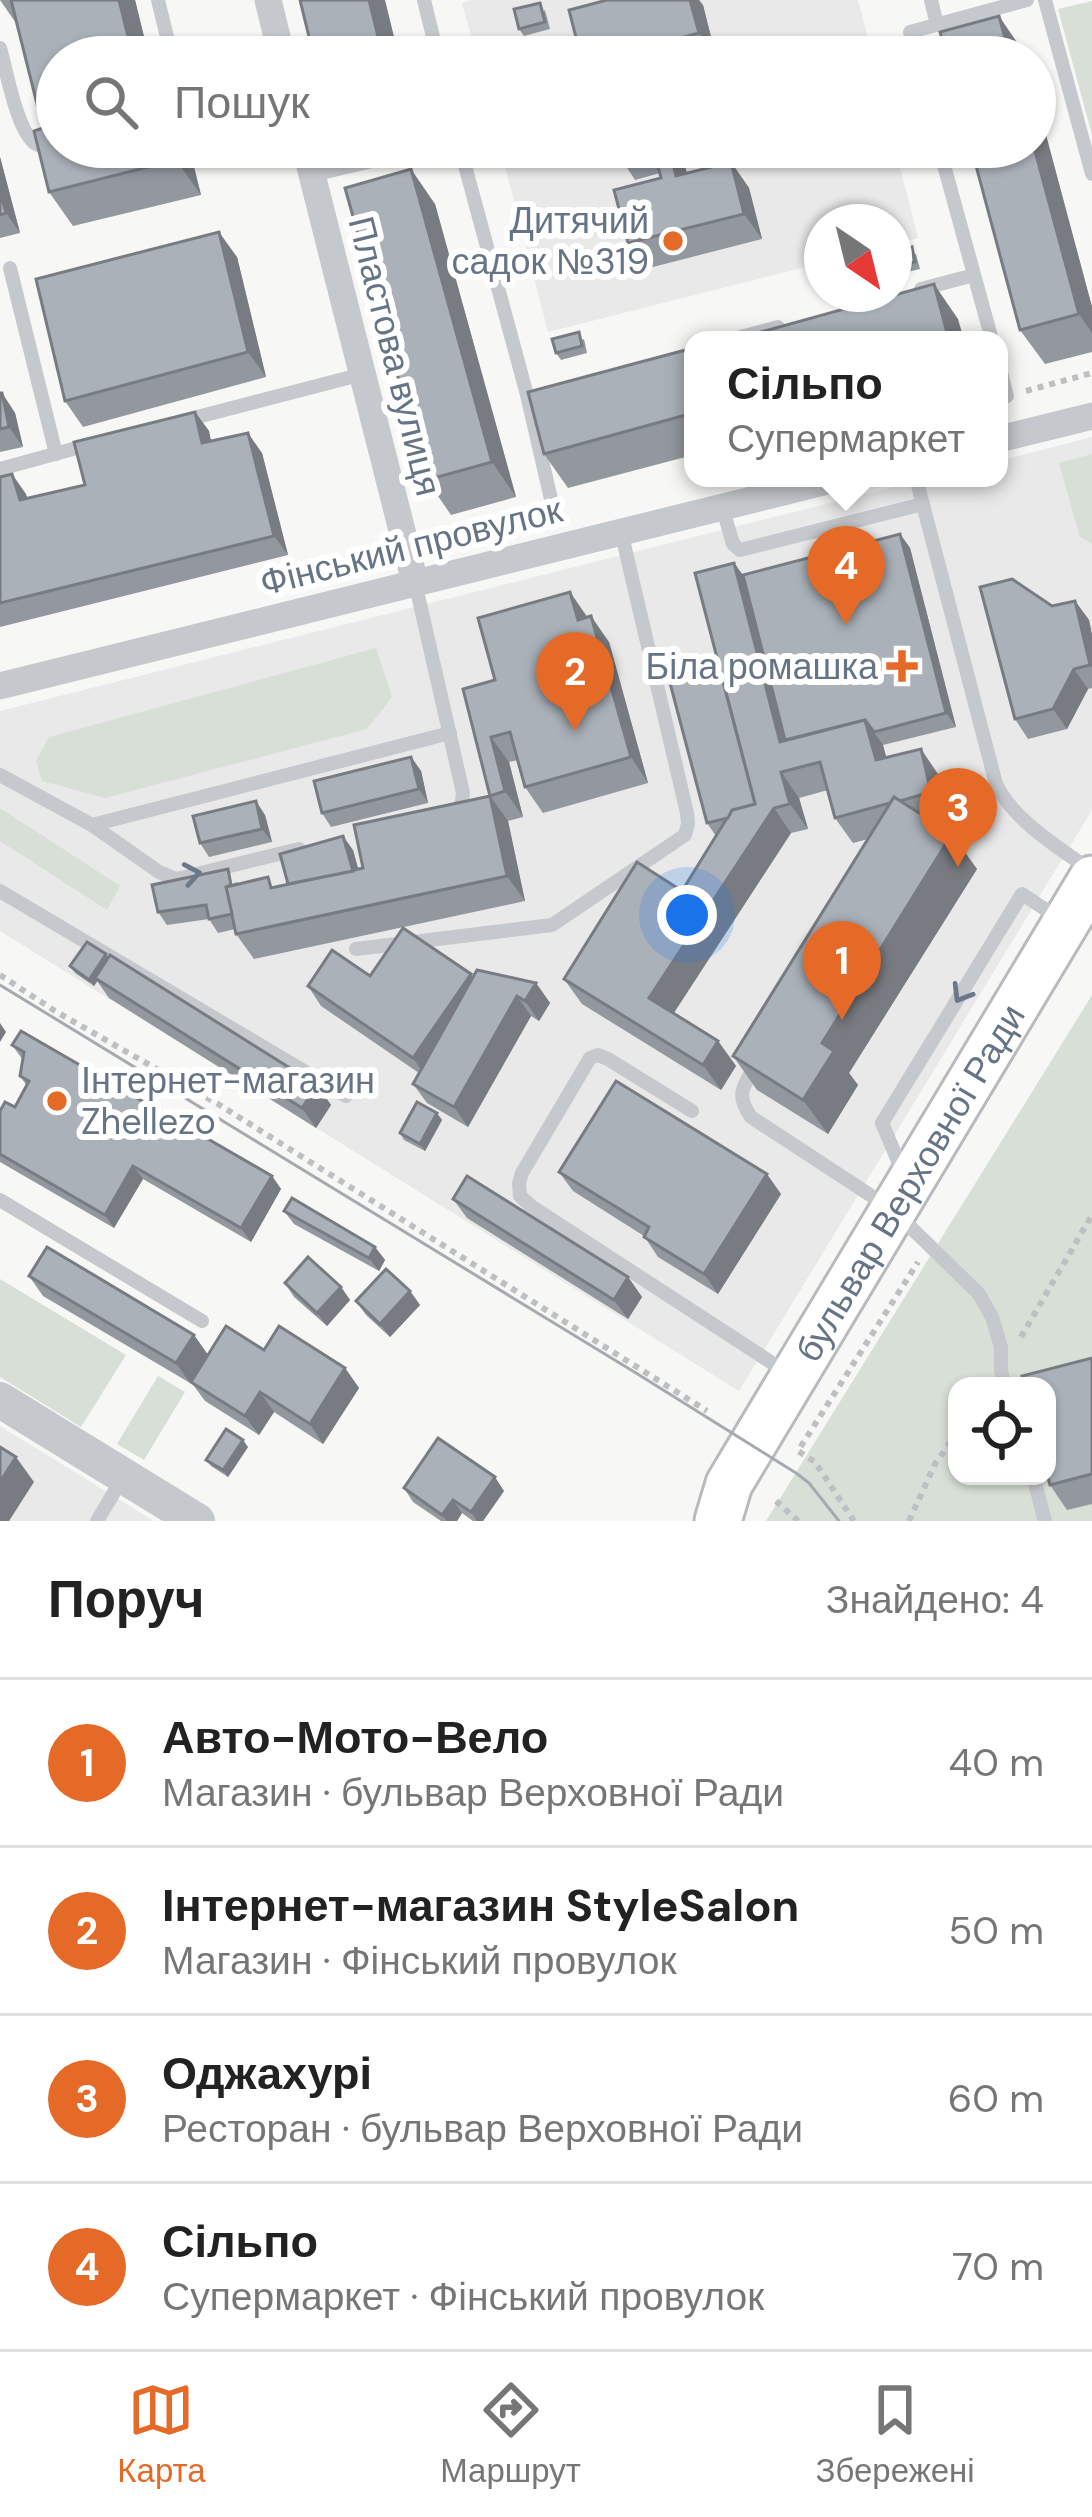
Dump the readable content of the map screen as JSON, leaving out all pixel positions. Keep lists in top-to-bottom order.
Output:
{
  "streets": {
    "highway": ["бульвар Верховної Ради"],
    "street": ["Пластова вулиця", "Фінський провулок"]
  },
  "crossings": [
    ["Пластова вулиця", "Фінський провулок"]
  ],
  "one_way": ["бульвар Верховної Ради"],
  "places": {
    "other": ["Дитячий садок №319", "Інтернет-магазин Zhellezo"],
    "health": ["Біла ромашка"]
  },
  "north": "bottom right",
  "page": {
    "search": "Пошук",
    "popup": ["Сільпо", "Супермаркет"],
    "pins": [
      "4",
      "2",
      "3",
      "1"
    ],
    "heading": ["Поруч", "Знайдено: 4"],
    "list": [
      {
        "mark": "1",
        "name": "Авто-Мото-Вело",
        "note": "Магазин · бульвар Верховної Ради",
        "value": "40 m"
      },
      {
        "mark": "2",
        "name": "Інтернет-магазин StyleSalon",
        "note": "Магазин · Фінський провулок",
        "value": "50 m"
      },
      {
        "mark": "3",
        "name": "Оджахурі",
        "note": "Ресторан · бульвар Верховної Ради",
        "value": "60 m"
      },
      {
        "mark": "4",
        "name": "Сільпо",
        "note": "Супермаркет · Фінський провулок",
        "value": "70 m"
      }
    ],
    "nav": ["Карта", "Маршрут", "Збережені"]
  }
}
